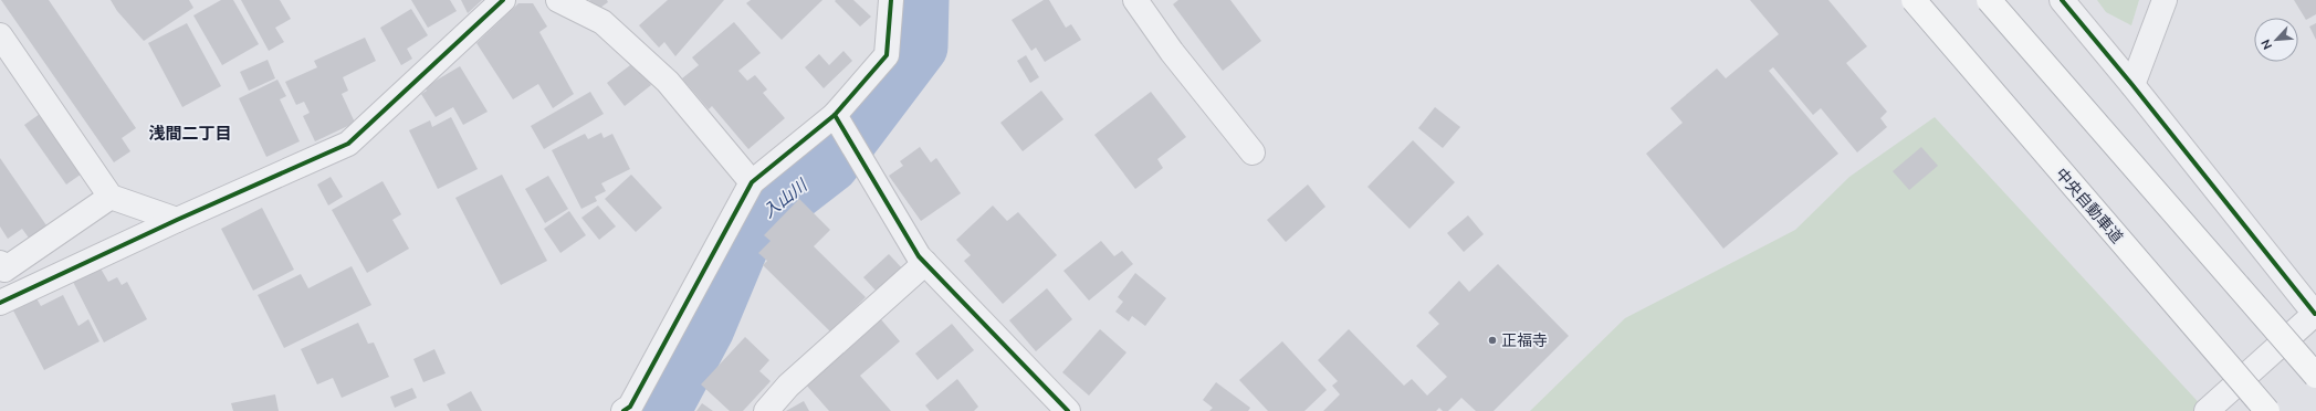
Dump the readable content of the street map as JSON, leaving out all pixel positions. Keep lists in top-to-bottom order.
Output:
{
  "streets": {
    "highway": ["中央自動車道"]
  },
  "districts": ["浅間二丁目"],
  "water": ["入山川"],
  "places": ["正福寺"],
  "north": "bottom left"
}
